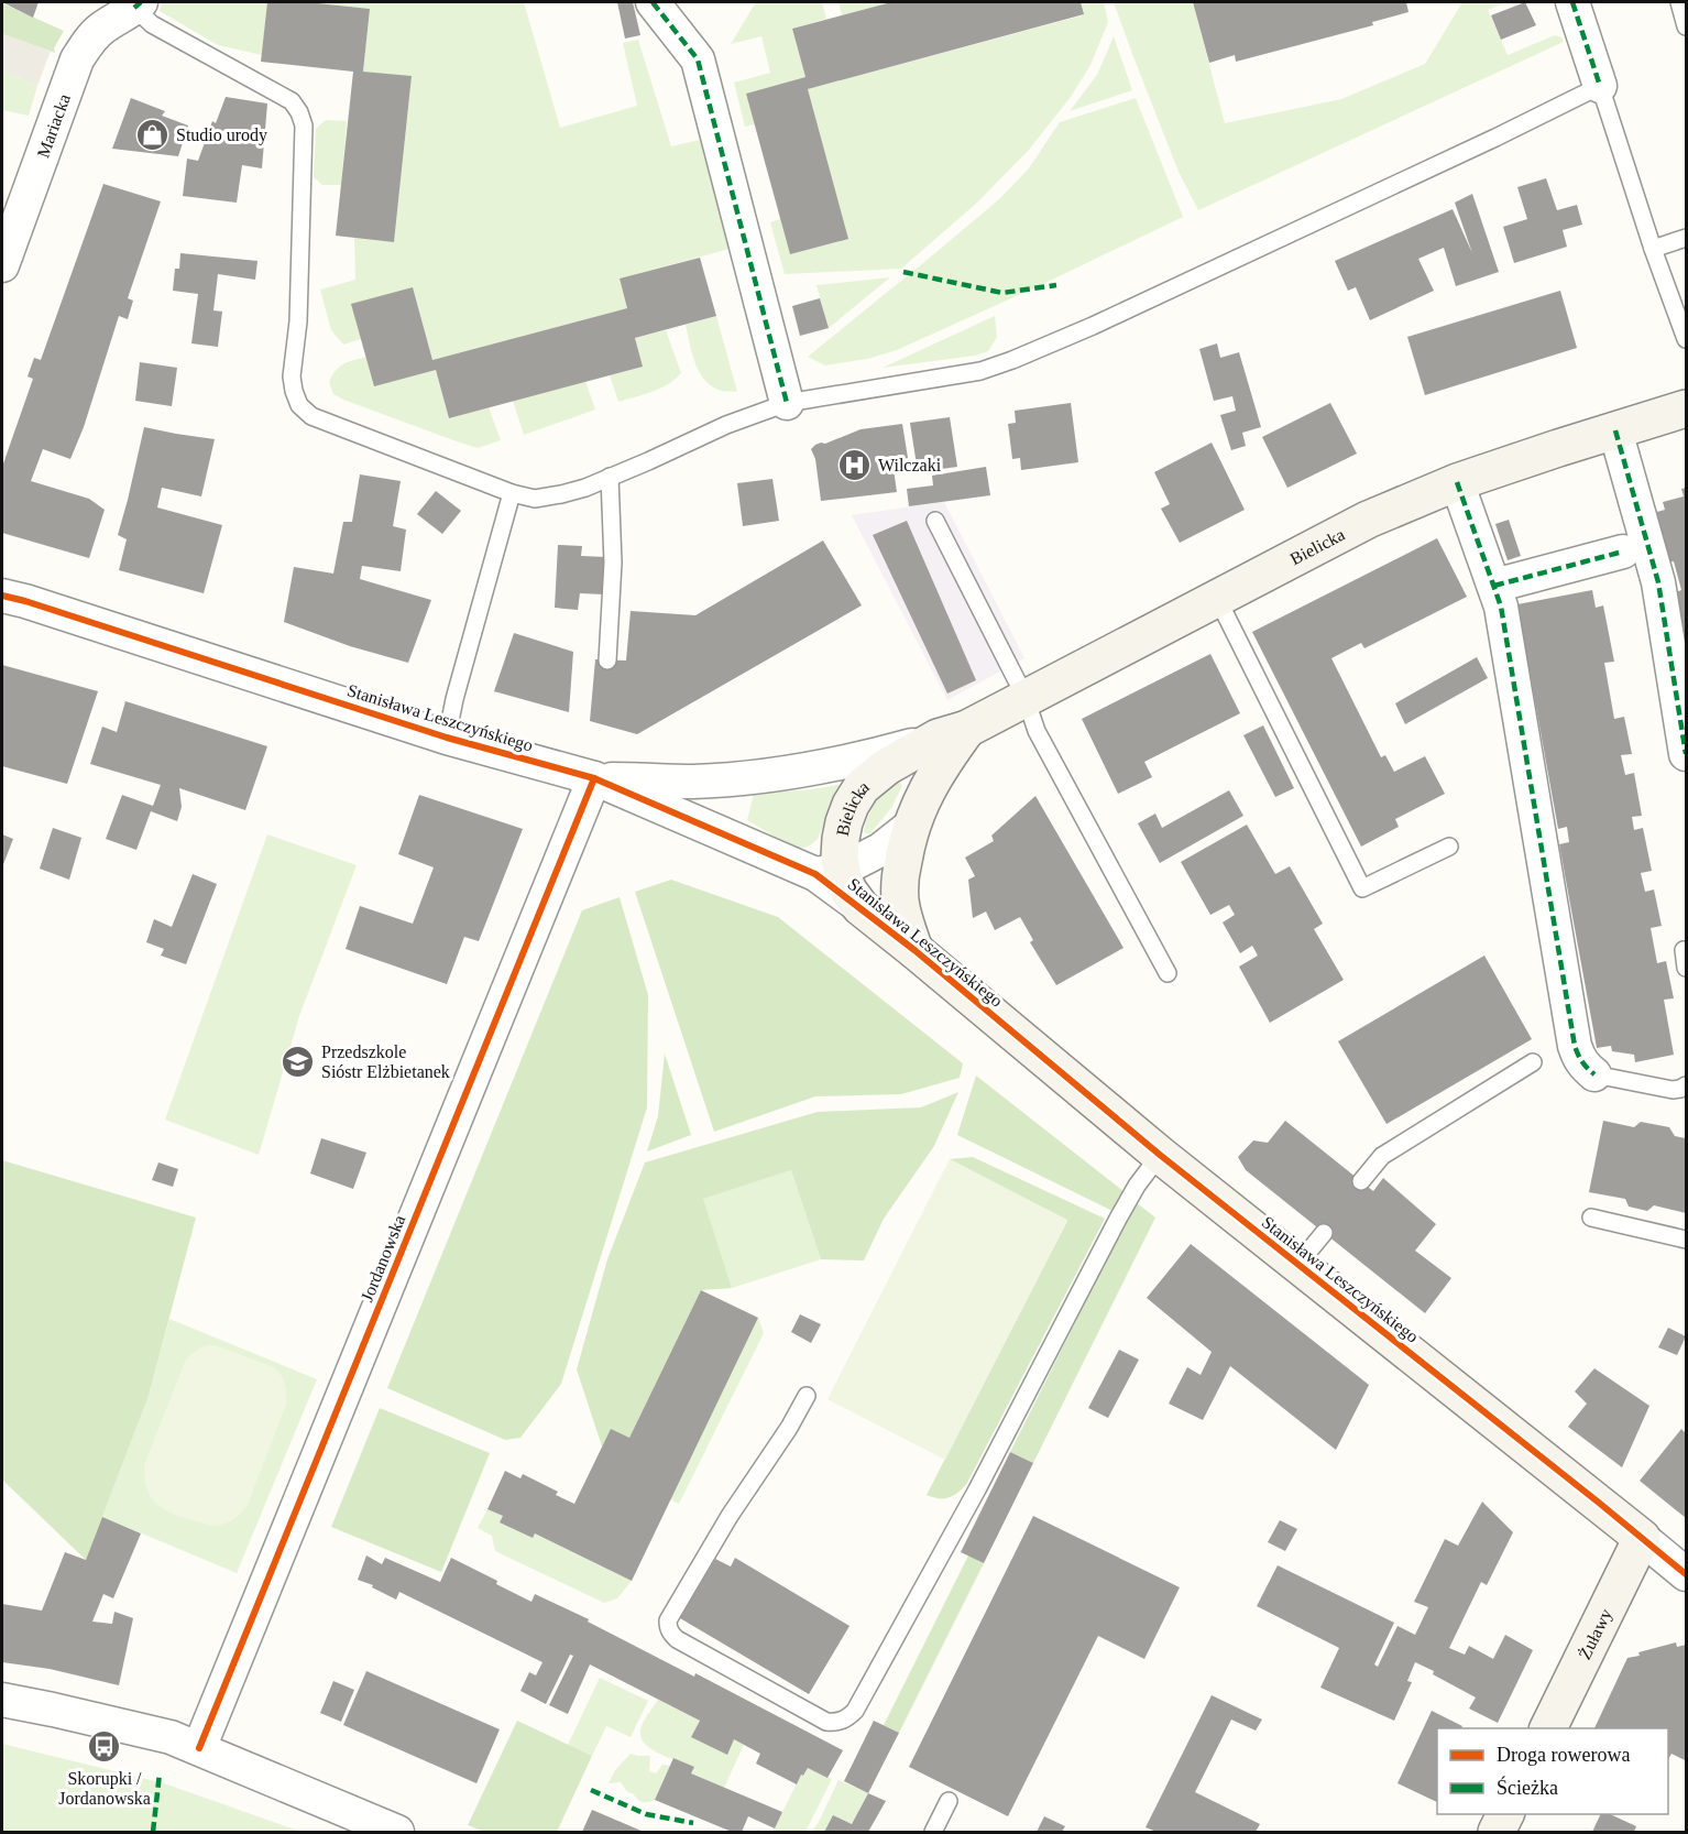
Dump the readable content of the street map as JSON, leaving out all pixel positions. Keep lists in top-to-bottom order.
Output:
{
  "streets": {
    "street": [
      "Mariacka",
      "Bielicka",
      "Stanisława Leszczyńskiego",
      "Jordanowska",
      "Żuławy"
    ]
  },
  "crossings": [
    ["Bielicka", "Stanisława Leszczyńskiego"],
    ["Stanisława Leszczyńskiego", "Jordanowska"],
    ["Stanisława Leszczyńskiego", "Żuławy"]
  ],
  "places": {
    "shop": ["Studio urody"],
    "hospital": ["Wilczaki"],
    "school or university": ["Przedszkole Sióstr Elżbietanek"],
    "bus stop": ["Skorupki / Jordanowska"]
  },
  "legend": ["Droga rowerowa", "Ścieżka"]
}
